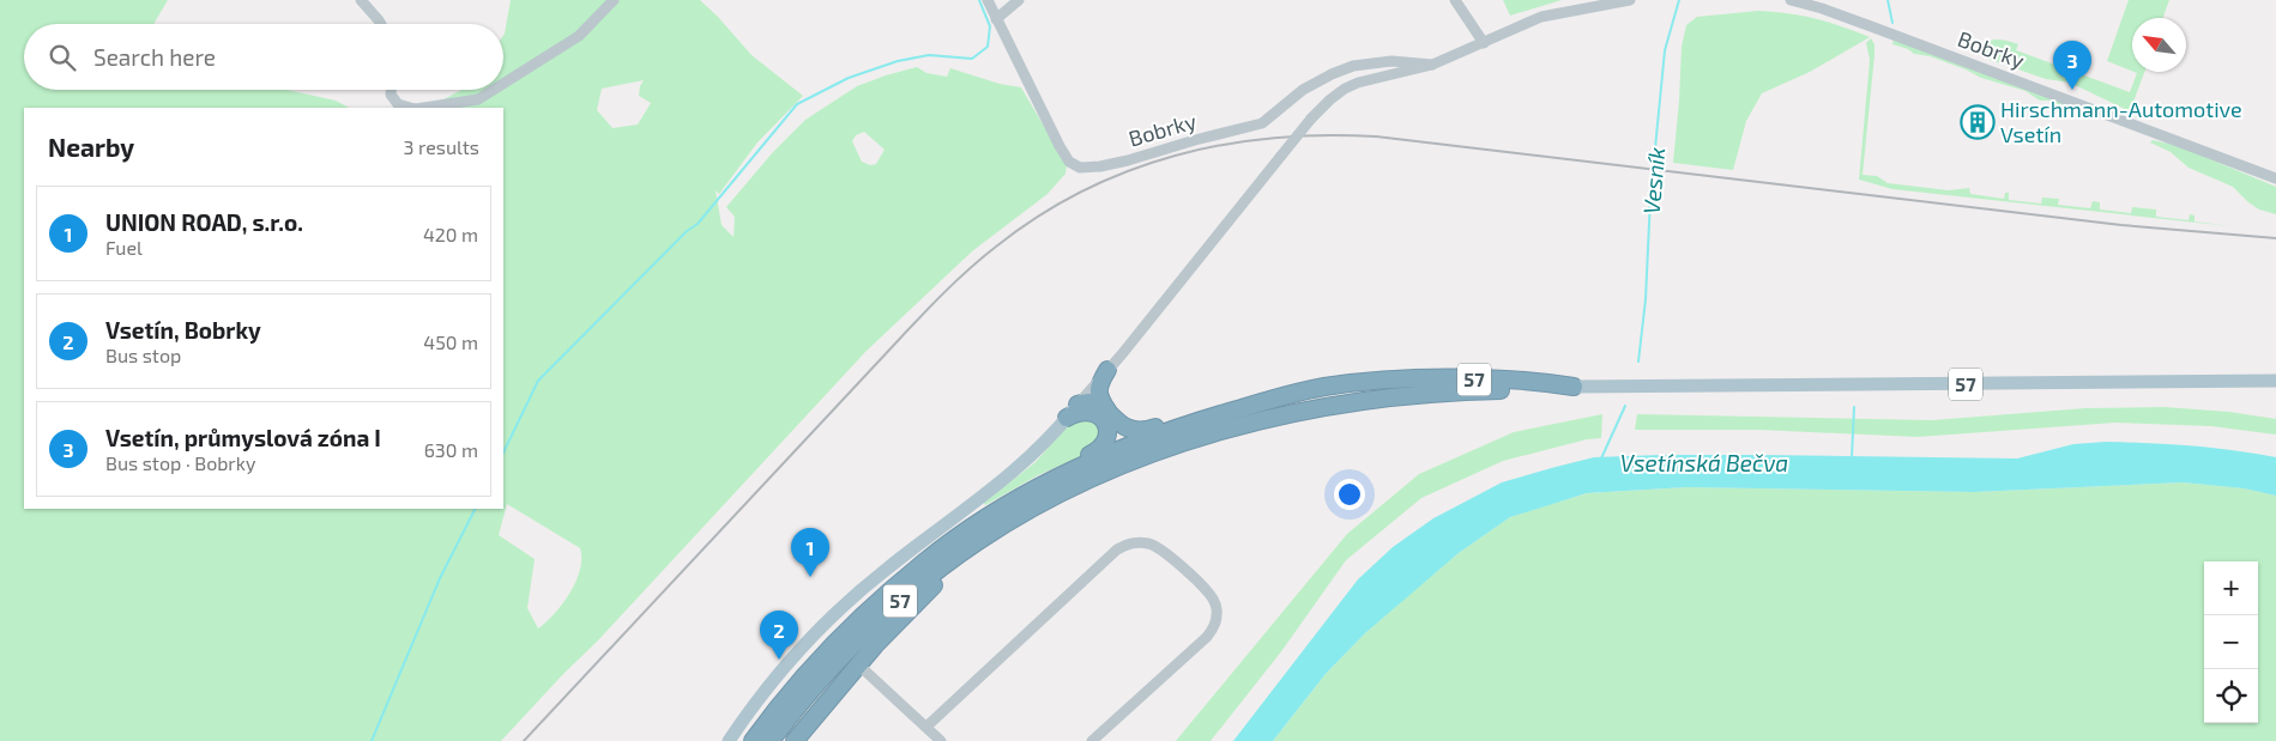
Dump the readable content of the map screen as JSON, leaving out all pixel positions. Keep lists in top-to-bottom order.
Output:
{
  "streets": {
    "highway": ["57"],
    "street": ["Bobrky"]
  },
  "water": ["Vesník", "Vsetínská Bečva"],
  "places": {
    "building": ["Hirschmann-Automotive Vsetín"]
  },
  "north": "top left",
  "page": {
    "search": "Search here",
    "pins": ["3", "1", "2"],
    "heading": ["Nearby", "3 results"],
    "list": [
      {
        "mark": "1",
        "name": "UNION ROAD, s.r.o.",
        "note": "Fuel",
        "value": "420 m"
      },
      {
        "mark": "2",
        "name": "Vsetín, Bobrky",
        "note": "Bus stop",
        "value": "450 m"
      },
      {
        "mark": "3",
        "name": "Vsetín, průmyslová zóna I",
        "note": "Bus stop · Bobrky",
        "value": "630 m"
      }
    ],
    "map_buttons": ["+", "−"]
  }
}
